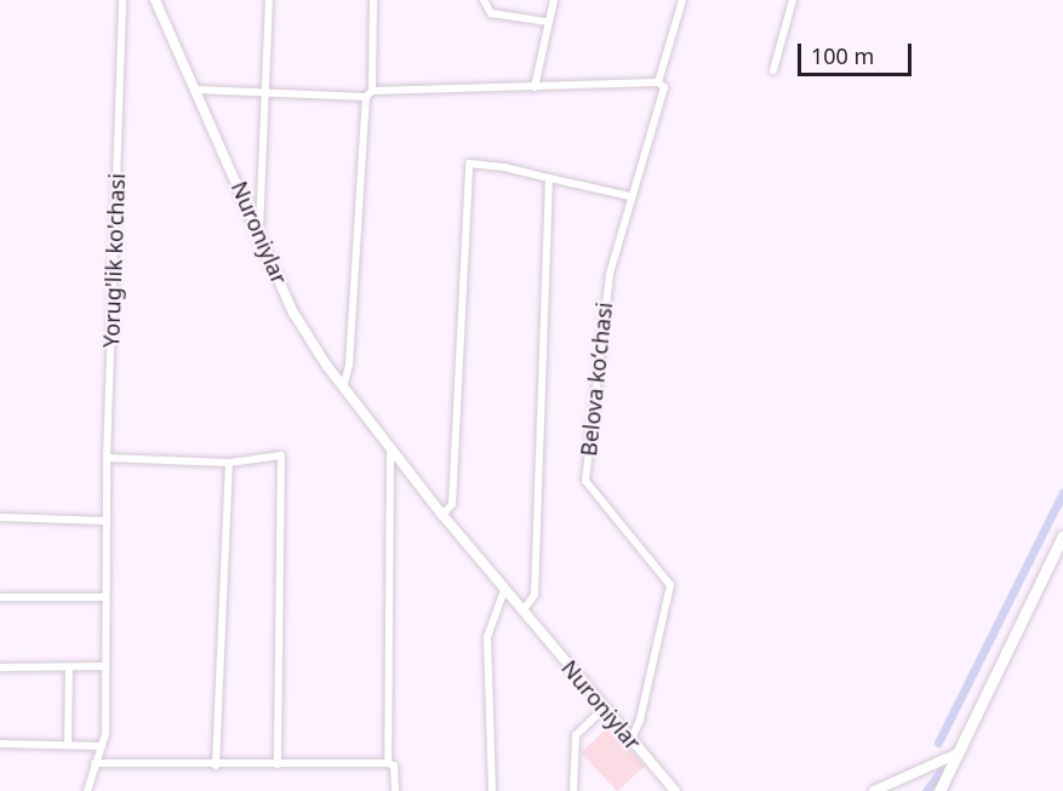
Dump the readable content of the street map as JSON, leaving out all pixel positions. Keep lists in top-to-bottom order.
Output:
{
  "streets": {
    "main road": ["Nuroniylar"],
    "street": ["Yorug'lik ko'chasi", "Belova koʻchasi"]
  },
  "crossings": [
    ["Nuroniylar", "Belova koʻchasi"]
  ],
  "scale_bar": "100 m"
}
